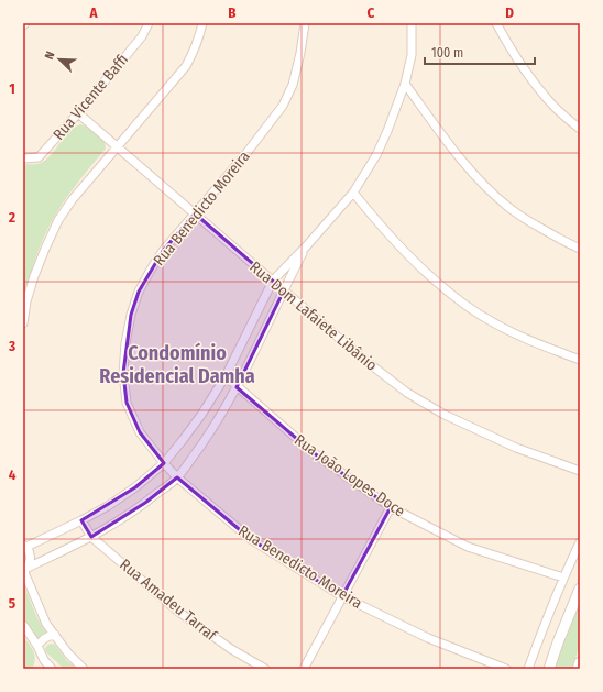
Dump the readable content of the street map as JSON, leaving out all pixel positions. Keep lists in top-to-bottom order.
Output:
{
  "streets": {
    "street": [
      "Rua Vicente Baffi",
      "Rua Benedicto Moreira",
      "Rua Dom Lafaiete Libânio",
      "Rua João Lopes Doce",
      "Rua Amadeu Tarraf"
    ]
  },
  "crossings": [
    ["Rua Vicente Baffi", "Rua Dom Lafaiete Libânio"],
    ["Rua Benedicto Moreira", "Rua Dom Lafaiete Libânio"]
  ],
  "districts": ["Condomínio Residencial Damha"],
  "scale_bar": "100 m",
  "north": "top left",
  "grid": {
    "columns": [
      "A",
      "B",
      "C",
      "D"
    ],
    "rows": [
      "1",
      "2",
      "3",
      "4",
      "5"
    ]
  }
}
